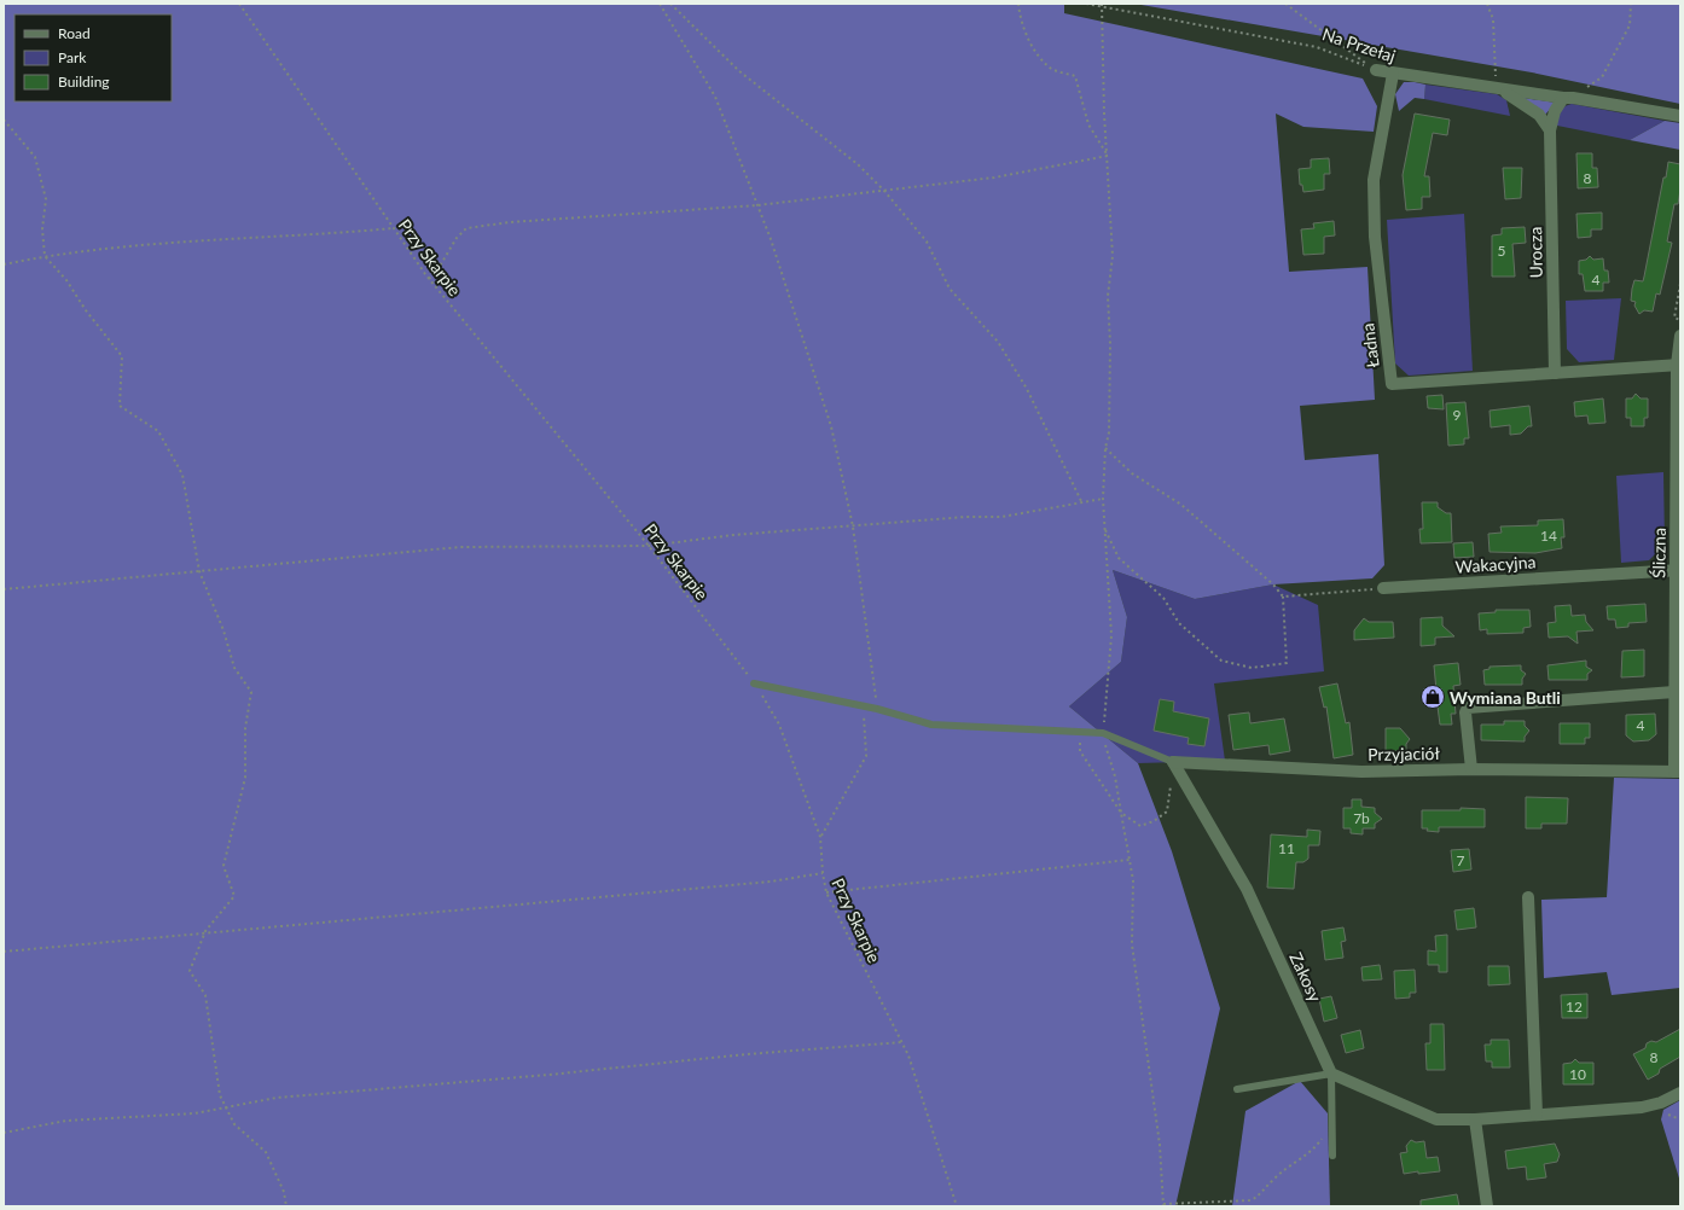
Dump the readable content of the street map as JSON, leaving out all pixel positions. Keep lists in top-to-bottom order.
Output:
{
  "streets": {
    "street": [
      "Na Przełaj",
      "Urocza",
      "Ładna",
      "Śliczna",
      "Wakacyjna",
      "Przyjaciół",
      "Zakosy"
    ],
    "path": ["Przy Skarpie"]
  },
  "crossings": [
    ["Na Przełaj", "Urocza"],
    ["Na Przełaj", "Ładna"],
    ["Urocza", "Ładna"],
    ["Przy Skarpie", "Przyjaciół"],
    ["Ładna", "Śliczna"],
    ["Śliczna", "Wakacyjna"],
    ["Śliczna", "Przyjaciół"],
    ["Przyjaciół", "Zakosy"]
  ],
  "places": {
    "shop": ["Wymiana Butli"]
  },
  "house_numbers": [
    "8",
    "5",
    "4",
    "9",
    "14",
    "4",
    "7b",
    "11",
    "7",
    "12",
    "8",
    "10"
  ],
  "legend": ["Road", "Park", "Building"]
}
